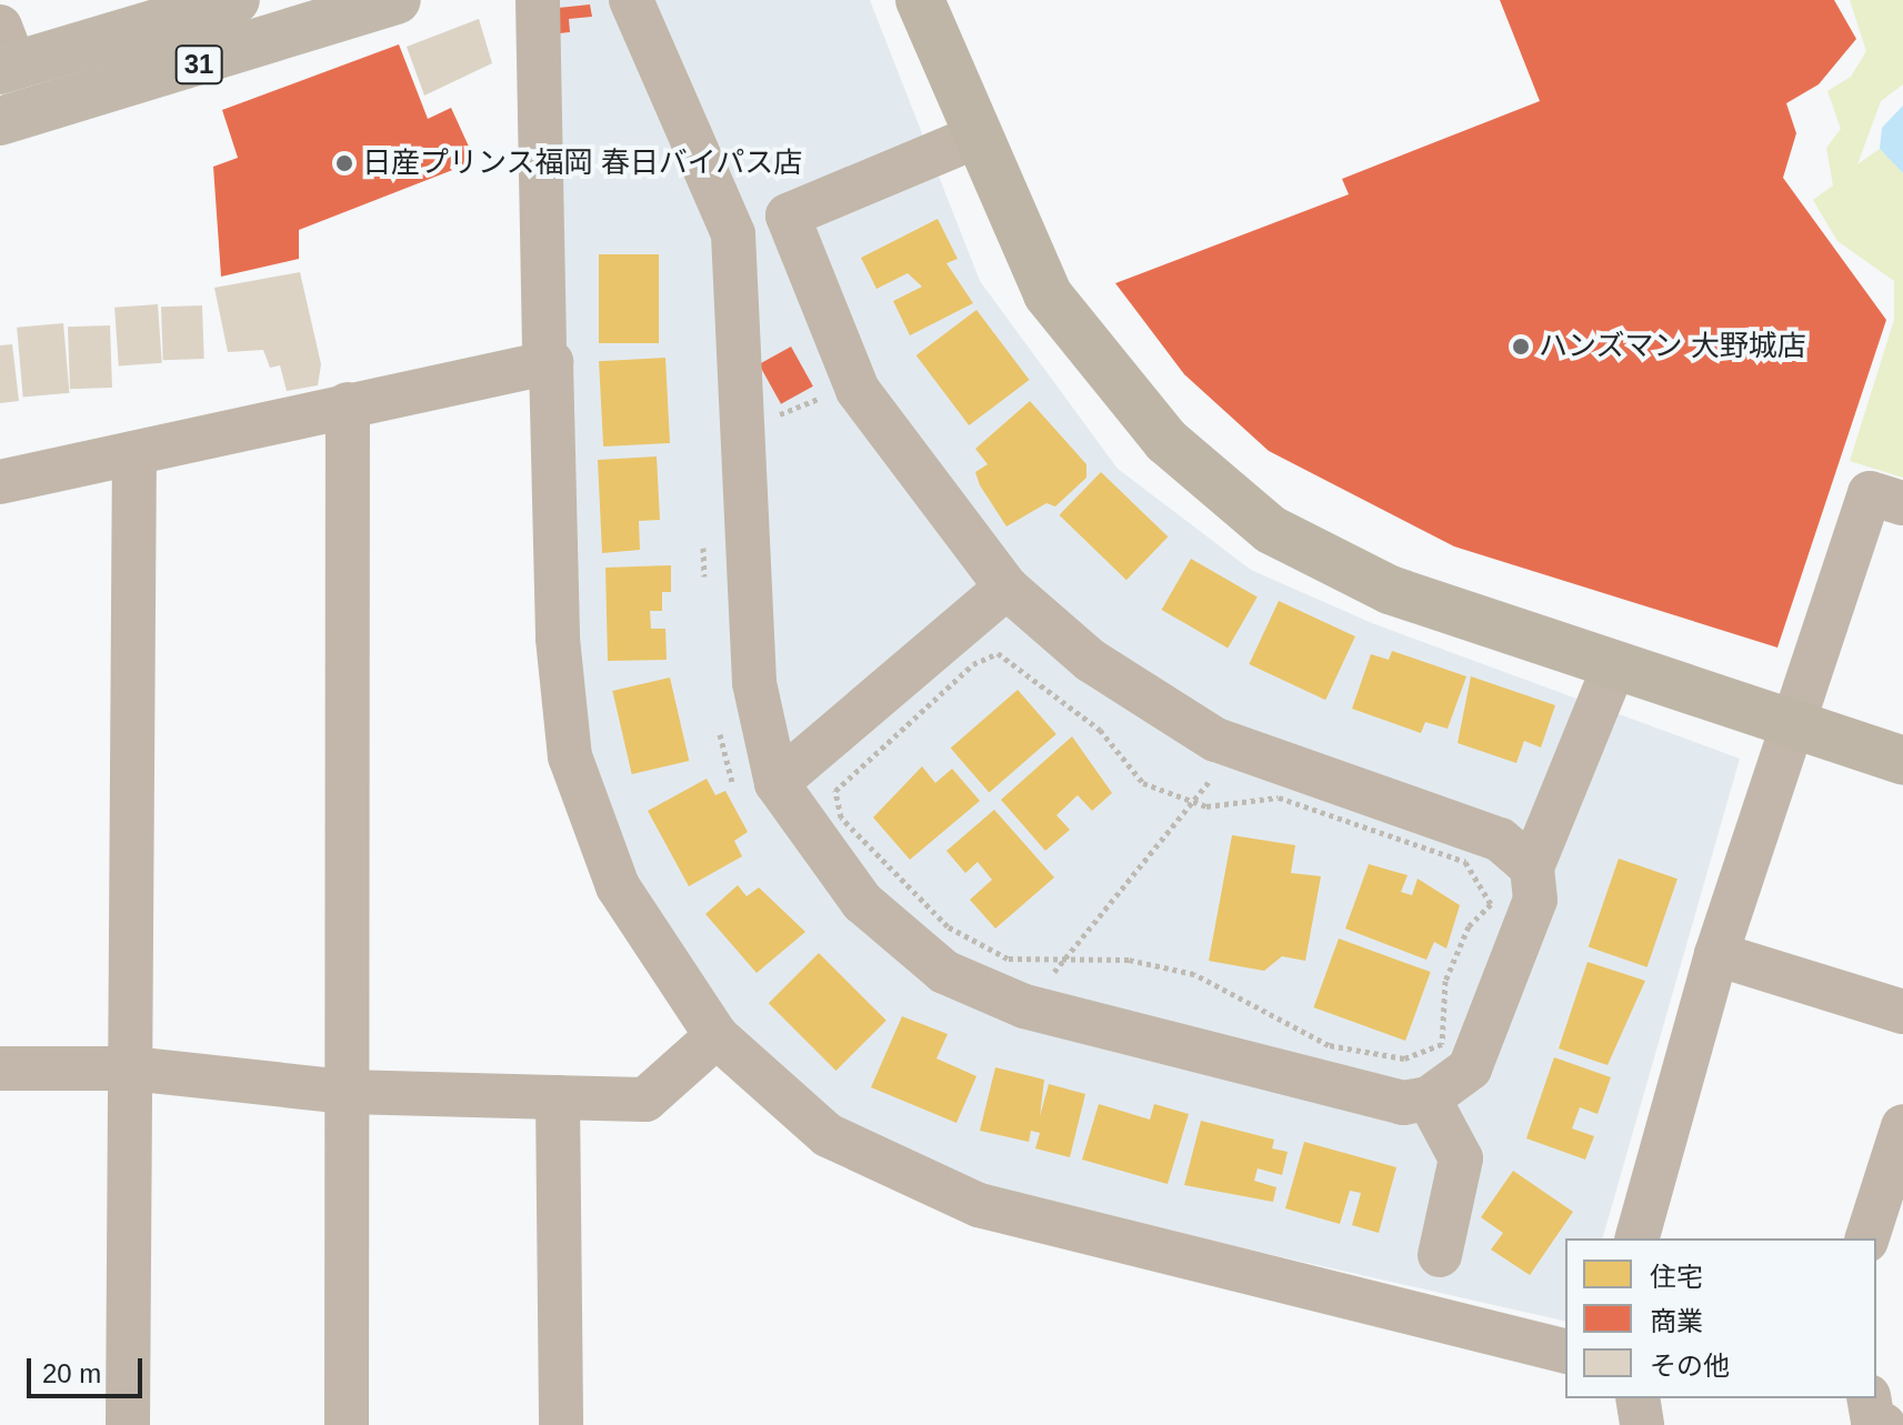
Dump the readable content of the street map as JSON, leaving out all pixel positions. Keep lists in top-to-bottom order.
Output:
{
  "streets": {
    "main road": ["31"]
  },
  "places": ["日産プリンス福岡 春日バイパス店", "ハンズマン 大野城店"],
  "legend": ["住宅", "商業", "その他"],
  "scale_bar": "20 m"
}
